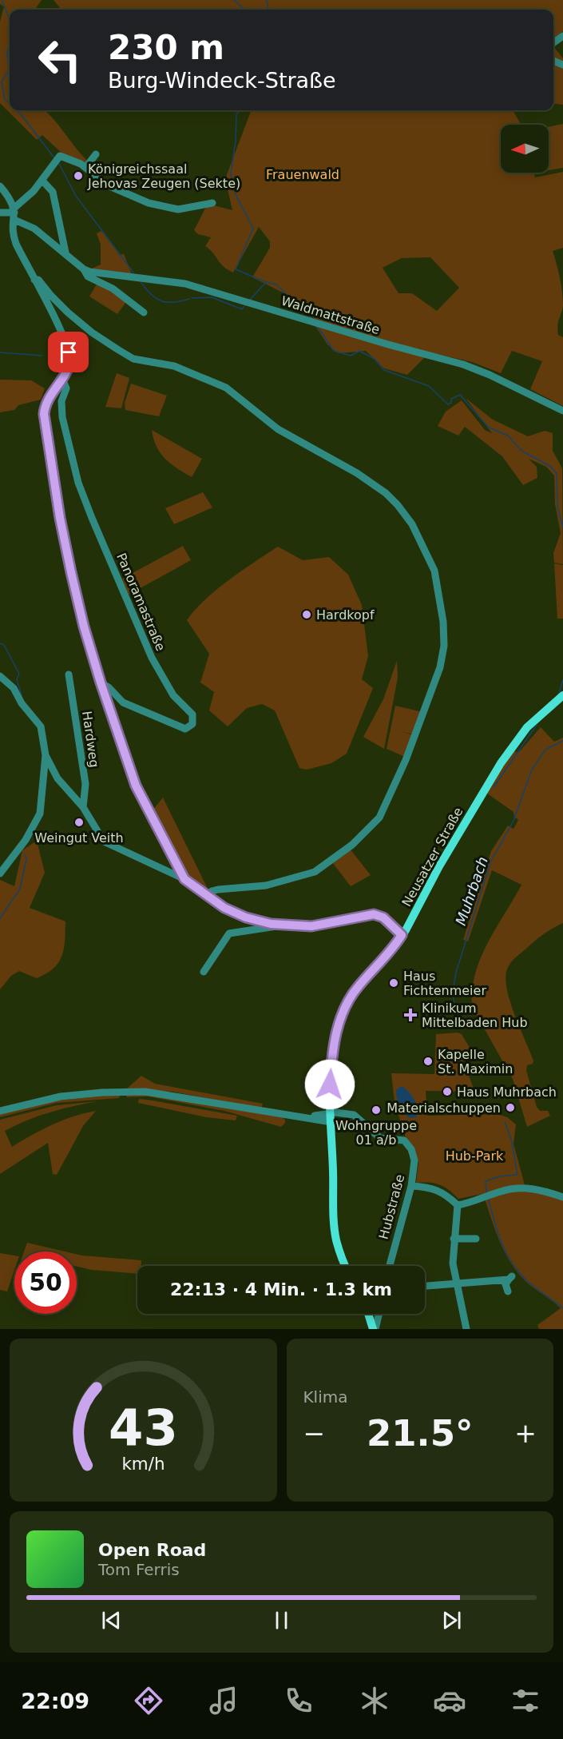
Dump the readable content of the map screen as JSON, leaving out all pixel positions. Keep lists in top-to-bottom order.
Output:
{
  "streets": {
    "main road": ["Neusatzer Straße"],
    "street": [
      "Waldmattstraße",
      "Panoramastraße",
      "Hardweg",
      "Hubstraße"
    ]
  },
  "crossings": [
    ["Neusatzer Straße", "Hubstraße"]
  ],
  "water": ["Muhrbach"],
  "parks": ["Frauenwald", "Hub-Park"],
  "places": {
    "other": [
      "Königreichssaal Jehovas Zeugen (Sekte)",
      "Hardkopf",
      "Weingut Veith",
      "Haus Fichtenmeier",
      "Kapelle St. Maximin",
      "Haus Muhrbach",
      "Materialschuppen",
      "Wohngruppe 01 a/b"
    ],
    "health": ["Klinikum Mittelbaden Hub"]
  },
  "north": "left",
  "page": {
    "turn": ["230 m", "Burg-Windeck-Straße"],
    "limit": "50",
    "trip": "22:13 · 4 Min. · 1.3 km",
    "tile": "Klima",
    "heat": ["−", "21.5°", "+"],
    "song": ["Open Road", "Tom Ferris"],
    "tabs": "22:09",
    "gauge": ["43", "km/h"]
  }
}
